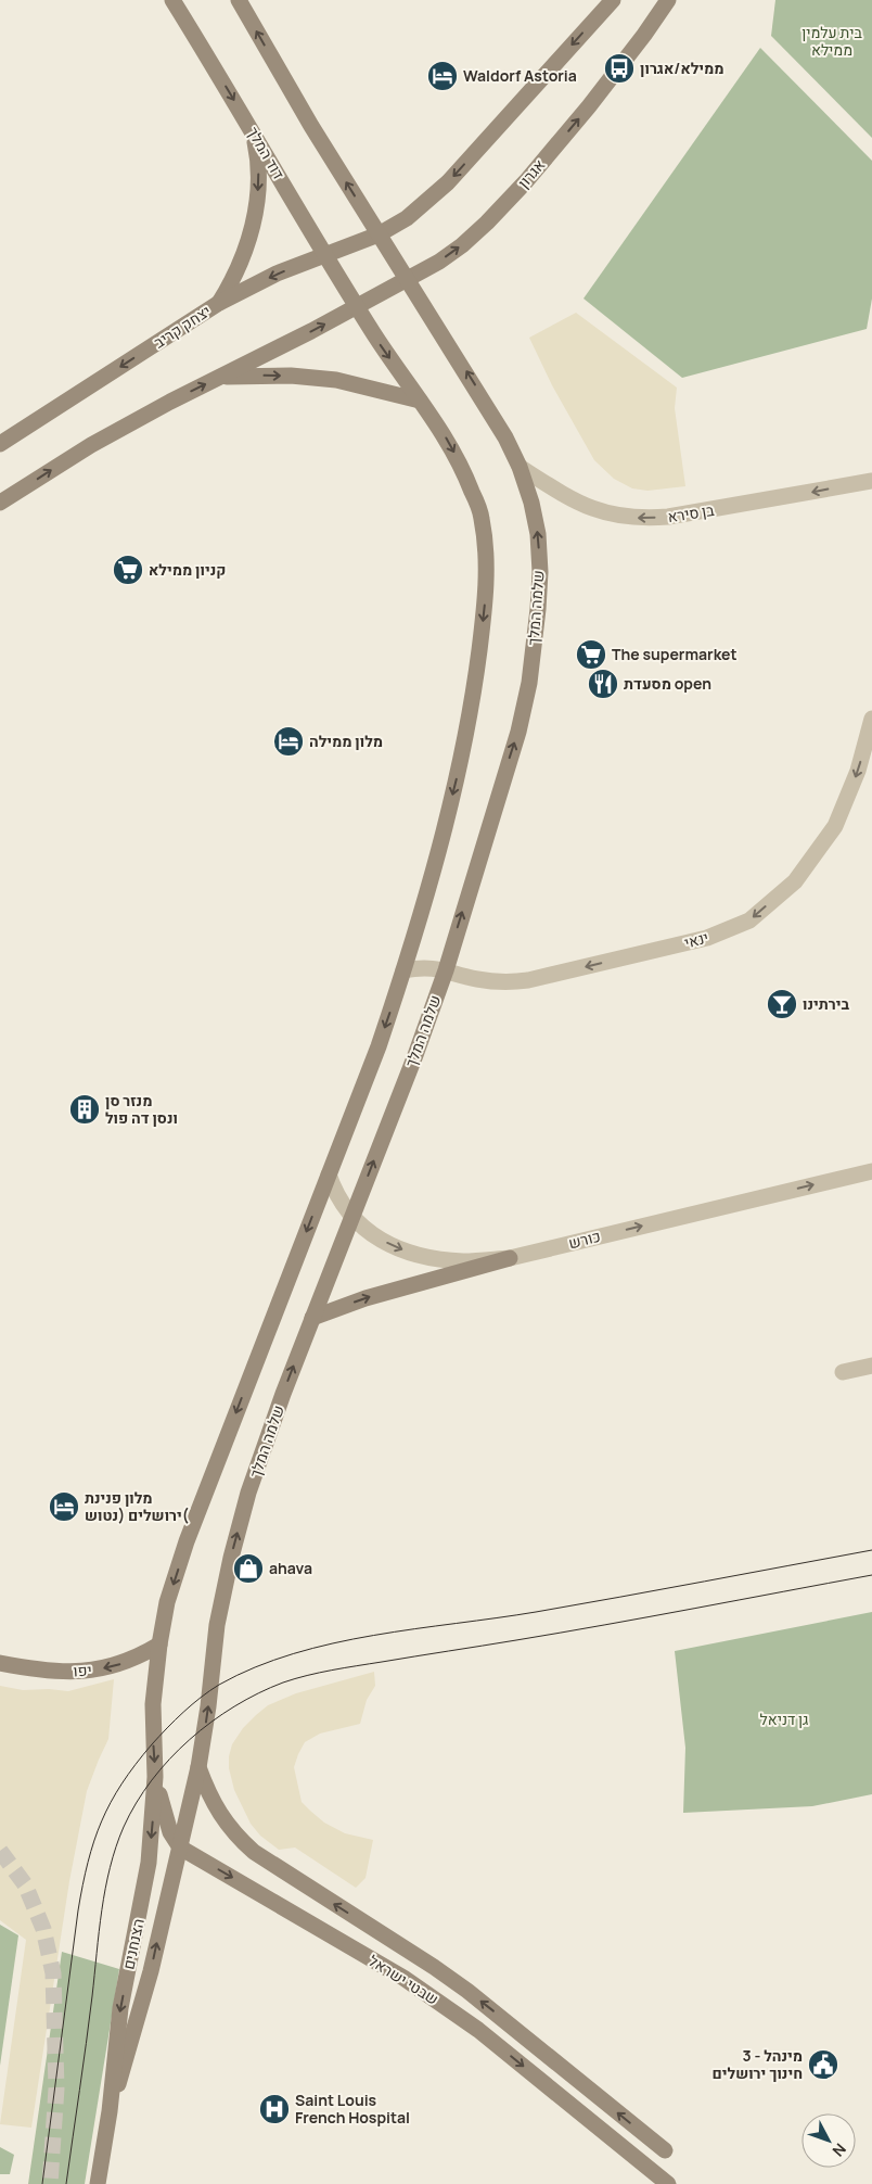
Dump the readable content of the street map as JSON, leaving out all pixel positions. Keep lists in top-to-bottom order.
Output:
{
  "streets": {
    "street": [
      "דוד המלך",
      "אגרון",
      "יצחק קריב",
      "בן סירא",
      "שלמה המלך",
      "ינאי",
      "כורש",
      "יפו",
      "הצנחנים",
      "שבטי ישראל"
    ]
  },
  "crossings": [
    ["דוד המלך", "אגרון"],
    ["דוד המלך", "יצחק קריב"],
    ["אגרון", "שלמה המלך"],
    ["יצחק קריב", "שלמה המלך"],
    ["בן סירא", "שלמה המלך"],
    ["שלמה המלך", "ינאי"],
    ["שלמה המלך", "כורש"],
    ["שלמה המלך", "הצנחנים"],
    ["שלמה המלך", "שבטי ישראל"],
    ["הצנחנים", "שבטי ישראל"]
  ],
  "one_way": ["בן סירא", "ינאי", "יפו"],
  "parks": ["בית עלמין ממילא", "גן דניאל"],
  "places": {
    "bus stop": ["ממילא/אגרון"],
    "hotel": ["Waldorf Astoria", "מלון ממילה", "מלון פנינת ירושלים (נטוש("],
    "supermarket": ["קניון ממילא", "The supermarket"],
    "restaurant": ["מסעדת open"],
    "bar": ["בירתינו"],
    "building": ["מנזר סן ונסן דה פול"],
    "shop": ["ahava"],
    "public building": ["3 - מינהל חינוך ירושלים"],
    "hospital": ["Saint Louis French Hospital"]
  },
  "north": "bottom right"
}
